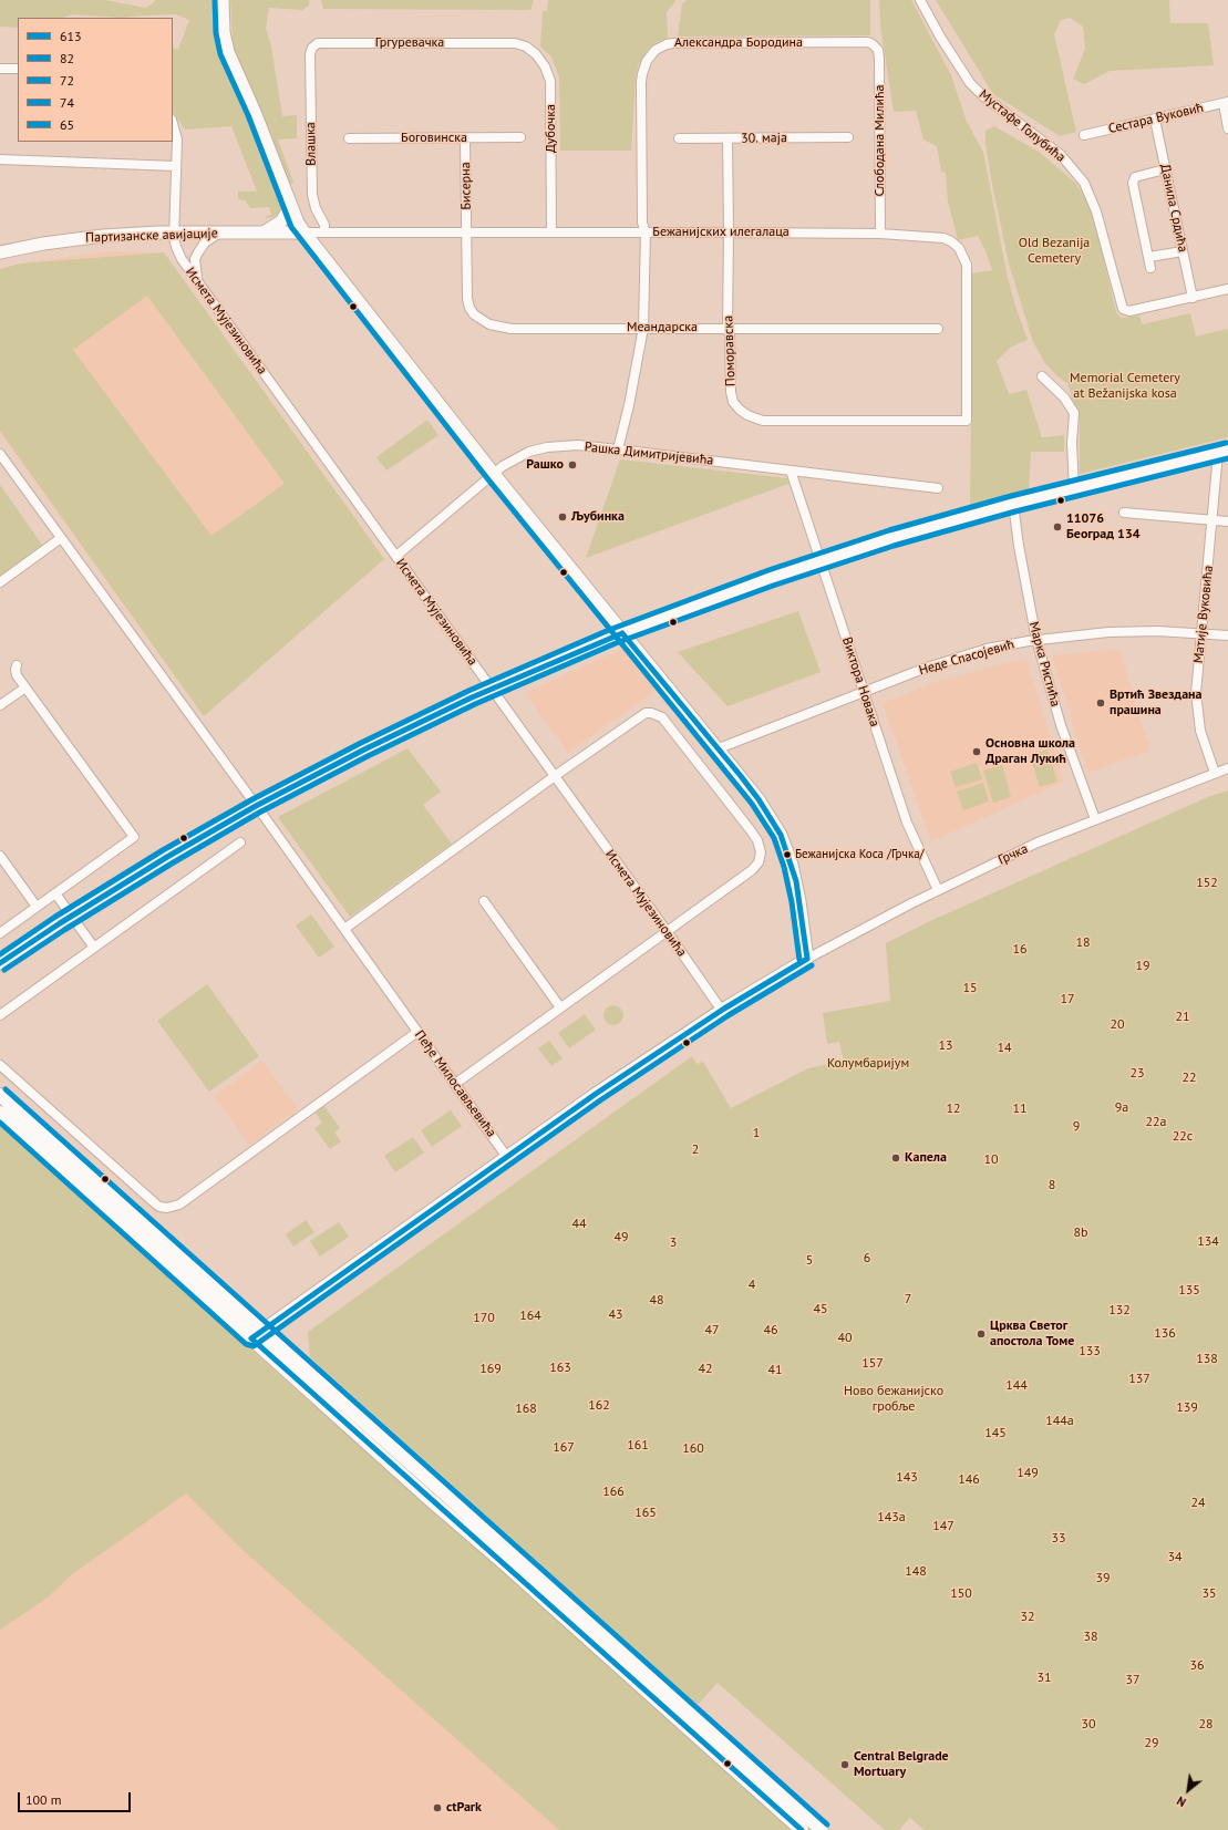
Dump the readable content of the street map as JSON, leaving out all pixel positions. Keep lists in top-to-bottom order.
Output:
{
  "streets": {
    "main road": ["Партизанске авијације"],
    "street": [
      "Гргуревачка",
      "Александра Бородина",
      "Сестара Вуковић",
      "Мустафе Голубића",
      "Дубочка",
      "Боговинска",
      "30. маја",
      "Слободана Милића",
      "Влашка",
      "Бисерна",
      "Данила Срдића",
      "Бежанијских илегалаца",
      "Исмета Мујезиновића",
      "Меандарска",
      "Поморавска",
      "Рашка Димитријевића",
      "Матије Вуковића",
      "Неде Спасојевић",
      "Марка Ристића",
      "Виктора Новака",
      "Грчка",
      "Пеђе Милосављевића"
    ]
  },
  "crossings": [
    ["Гргуревачка", "Дубочка"],
    ["Гргуревачка", "Влашка"],
    ["Александра Бородина", "Слободана Милића"],
    ["Александра Бородина", "Бежанијских илегалаца"],
    ["Александра Бородина", "Меандарска"],
    ["Александра Бородина", "Рашка Димитријевића"],
    ["Сестара Вуковић", "Данила Срдића"],
    ["Мустафе Голубића", "Данила Срдића"],
    ["Дубочка", "Бежанијских илегалаца"],
    ["Боговинска", "Бисерна"],
    ["30. маја", "Поморавска"],
    ["Слободана Милића", "Бежанијских илегалаца"],
    ["Влашка", "Бежанијских илегалаца"],
    ["Бисерна", "Бежанијских илегалаца"],
    ["Бисерна", "Меандарска"],
    ["Бежанијских илегалаца", "Партизанске авијације"],
    ["Бежанијских илегалаца", "Меандарска"],
    ["Бежанијских илегалаца", "Поморавска"],
    ["Партизанске авијације", "Исмета Мујезиновића"],
    ["Исмета Мујезиновића", "Рашка Димитријевића"],
    ["Меандарска", "Поморавска"],
    ["Рашка Димитријевића", "Виктора Новака"],
    ["Матије Вуковића", "Неде Спасојевић"],
    ["Матије Вуковића", "Грчка"],
    ["Неде Спасојевић", "Марка Ристића"],
    ["Неде Спасојевић", "Виктора Новака"],
    ["Марка Ристића", "Грчка"],
    ["Виктора Новака", "Грчка"]
  ],
  "parks": [
    "Old Bezanija Cemetery",
    "Memorial Cemetery at Bežanijska kosa",
    "152",
    "18",
    "16",
    "19",
    "15",
    "17",
    "21",
    "20",
    "13",
    "14",
    "Колумбаријум",
    "23",
    "22",
    "9a",
    "12",
    "11",
    "22a",
    "9",
    "1",
    "22c",
    "2",
    "10",
    "8",
    "44",
    "8b",
    "49",
    "134",
    "3",
    "6",
    "5",
    "4",
    "135",
    "7",
    "48",
    "45",
    "132",
    "43",
    "164",
    "170",
    "47",
    "46",
    "136",
    "40",
    "133",
    "138",
    "157",
    "163",
    "169",
    "42",
    "41",
    "137",
    "144",
    "Ново бежанијско гробље",
    "162",
    "139",
    "168",
    "144a",
    "145",
    "161",
    "167",
    "160",
    "149",
    "143",
    "146",
    "166",
    "24",
    "165",
    "143a",
    "147",
    "33",
    "34",
    "148",
    "39",
    "150",
    "35",
    "32",
    "38",
    "36",
    "31",
    "37",
    "30",
    "28",
    "29"
  ],
  "places": [
    "Рашко",
    "Љубинка",
    "11076 Београд 134",
    "Вртић Звездана прашина",
    "Основна школа Драган Лукић",
    "Бежанијска Коса /Грчка/",
    "Капела",
    "Црква Светог апостола Томе",
    "Central Belgrade Mortuary",
    "ctPark"
  ],
  "lines": [
    "transit line 82",
    "transit line 74",
    "transit line 72",
    "transit line 613",
    "transit line 65"
  ],
  "legend": [
    "613",
    "82",
    "72",
    "74",
    "65"
  ],
  "scale_bar": "100 m",
  "north": "bottom left"
}
